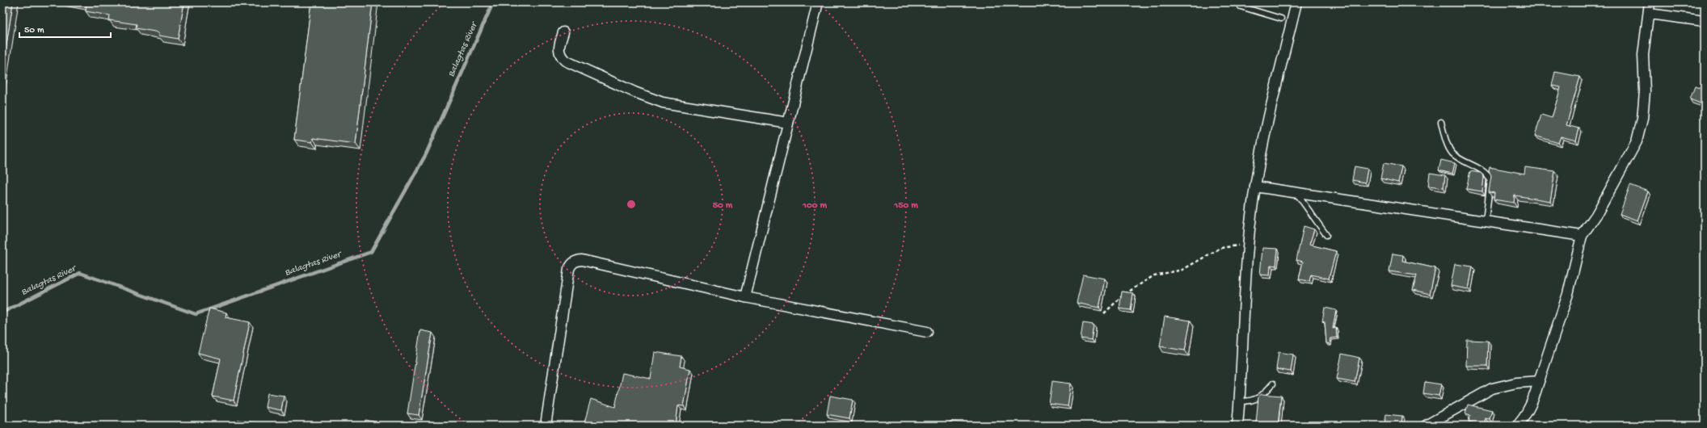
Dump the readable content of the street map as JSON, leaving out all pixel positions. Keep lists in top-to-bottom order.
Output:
{
  "water": ["Balagtas River"],
  "scale_bar": "50 m",
  "rings": ["50 m", "100 m", "150 m"]
}
